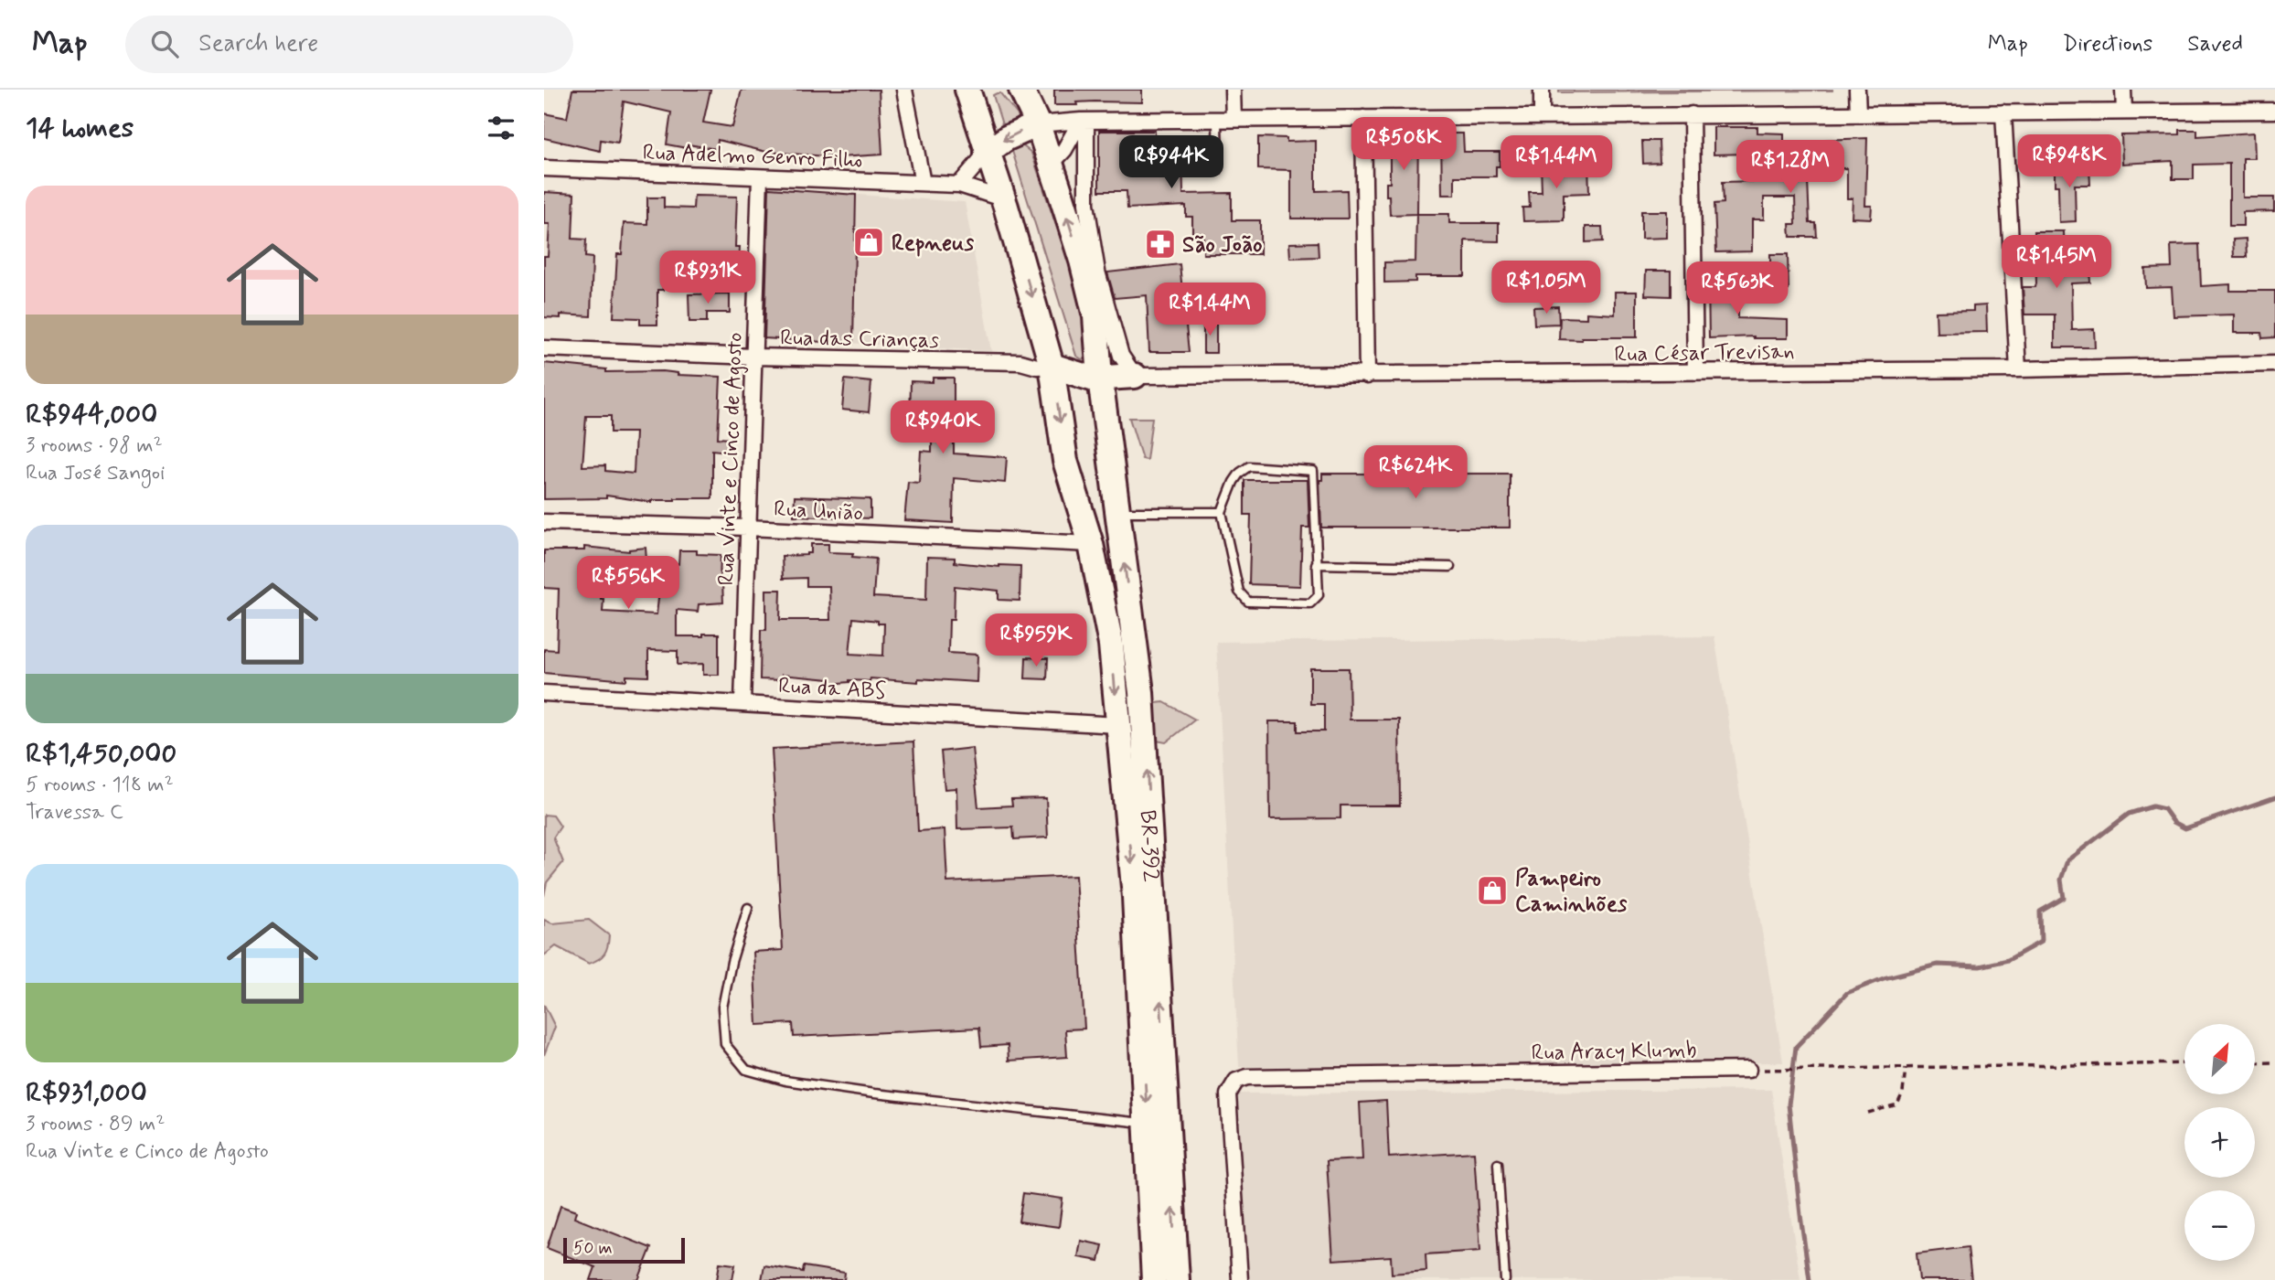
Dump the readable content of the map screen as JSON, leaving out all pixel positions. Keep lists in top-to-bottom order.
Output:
{
  "streets": {
    "highway": ["BR-392"],
    "street": [
      "Rua Adelmo Genro Filho",
      "Rua das Crianças",
      "Rua César Trevisan",
      "Rua Vinte e Cinco de Agosto",
      "Rua União",
      "Rua da ABS",
      "Rua Aracy Klumb"
    ]
  },
  "crossings": [
    ["Rua Adelmo Genro Filho", "Rua Vinte e Cinco de Agosto"],
    ["Rua Adelmo Genro Filho", "BR-392"],
    ["Rua das Crianças", "Rua Vinte e Cinco de Agosto"],
    ["Rua das Crianças", "BR-392"],
    ["Rua César Trevisan", "BR-392"],
    ["Rua Vinte e Cinco de Agosto", "Rua União"],
    ["Rua Vinte e Cinco de Agosto", "Rua da ABS"],
    ["Rua União", "BR-392"],
    ["Rua da ABS", "BR-392"]
  ],
  "places": {
    "shop": ["Repneus", "Pampeiro Caminhões"],
    "pharmacy": ["São João"]
  },
  "scale_bar": "50 m",
  "north": "top right",
  "page": {
    "header": "Map",
    "search": "Search here",
    "nav": ["Map", "Directions", "Saved"],
    "heading": "14 homes",
    "price": [
      "R$508K",
      "R$948K",
      "R$944K",
      "R$1.44M",
      "R$1.28M",
      "R$1.45M",
      "R$931K",
      "R$1.05M",
      "R$563K",
      "R$1.44M",
      "R$940K",
      "R$624K",
      "R$556K",
      "R$959K"
    ],
    "list": [
      {
        "name": "R$944,000",
        "note": "3 rooms · 98 m² · Rua José Sangoi"
      },
      {
        "name": "R$1,450,000",
        "note": "5 rooms · 118 m² · Travessa C"
      },
      {
        "name": "R$931,000",
        "note": "3 rooms · 89 m² · Rua Vinte e Cinco de Agosto"
      }
    ],
    "map_buttons": ["+", "−"],
    "scale": "50 m"
  }
}
